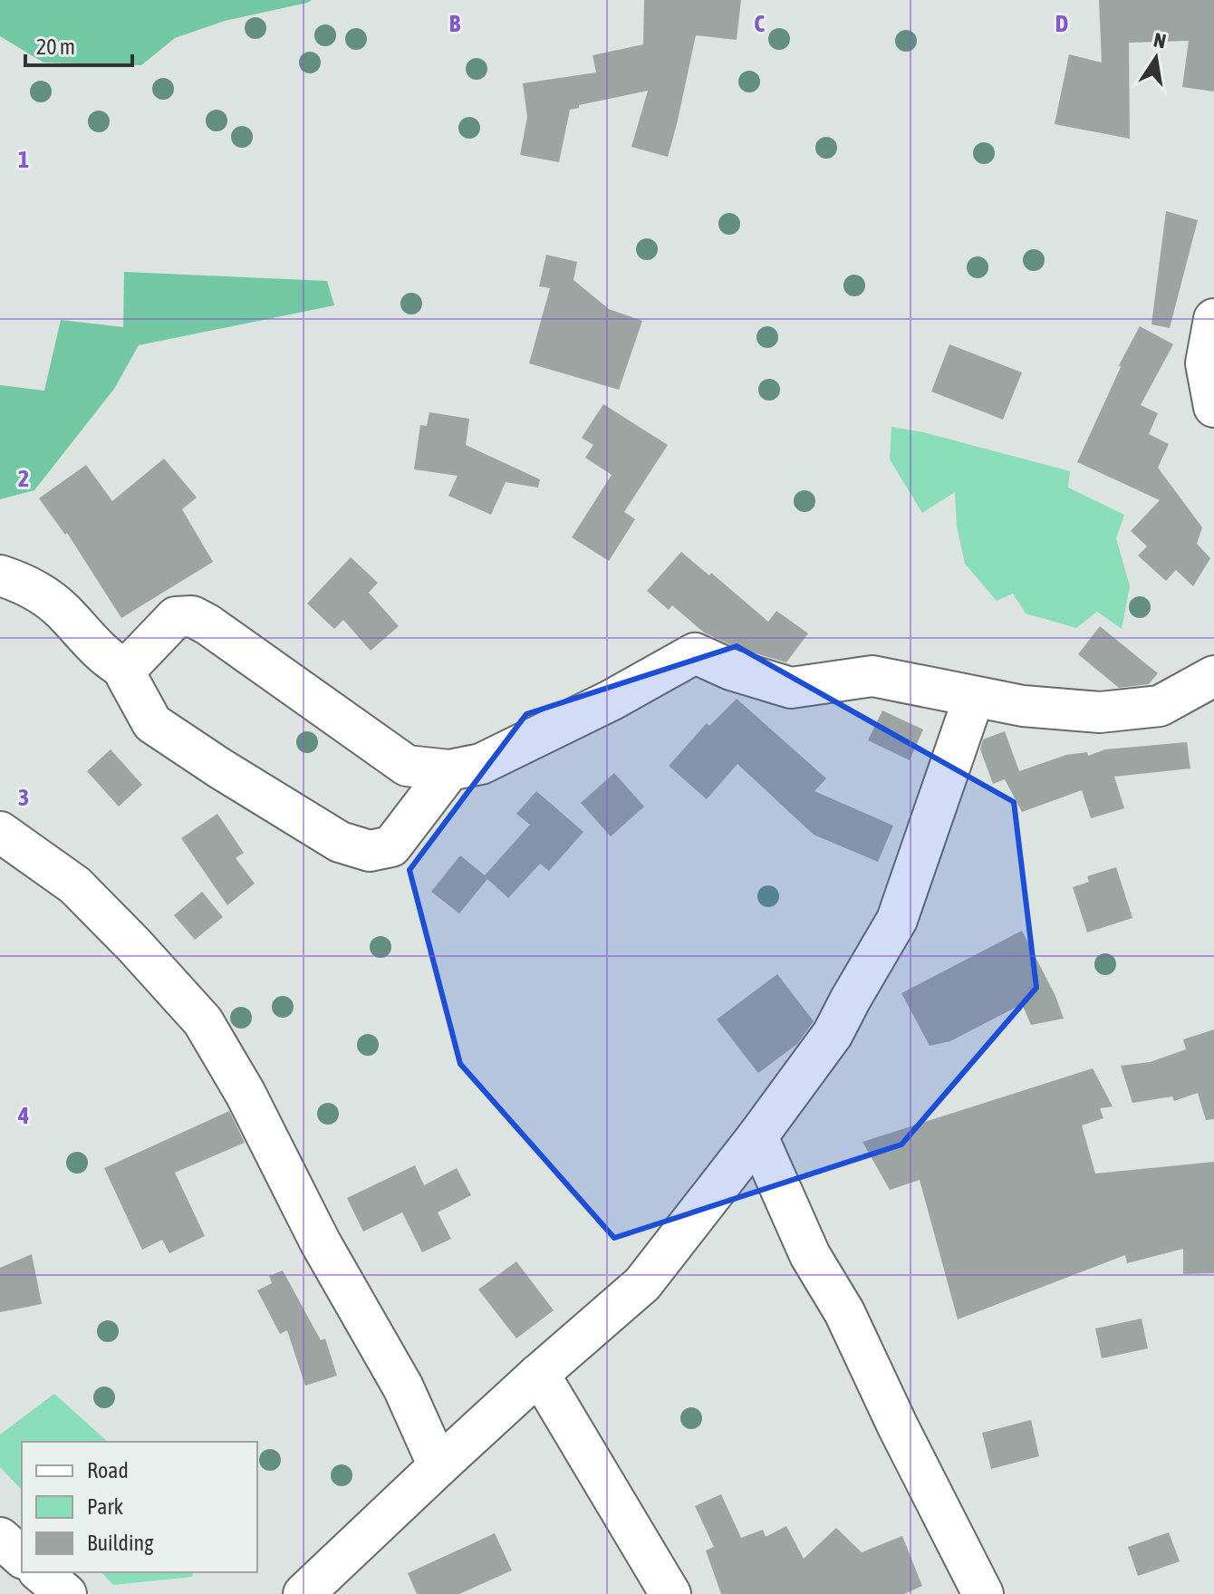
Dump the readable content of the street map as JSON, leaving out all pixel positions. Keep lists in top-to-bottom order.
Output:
{
  "legend": ["Road", "Park", "Building"],
  "scale_bar": "20 m",
  "north": "top",
  "grid": {
    "columns": ["B", "C", "D"],
    "rows": [
      "1",
      "2",
      "3",
      "4"
    ]
  }
}
